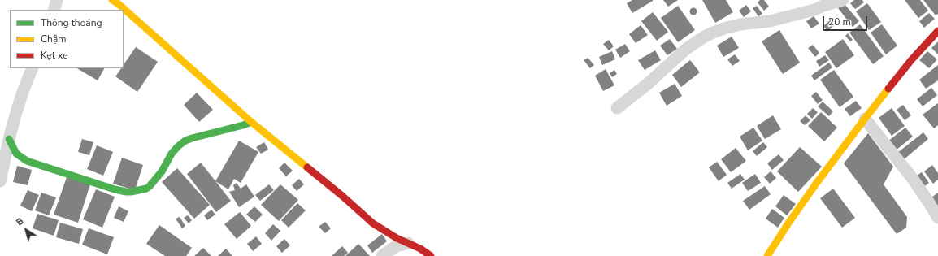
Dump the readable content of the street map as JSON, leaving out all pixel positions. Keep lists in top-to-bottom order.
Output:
{
  "legend": ["Thông thoáng", "Chậm", "Kẹt xe"],
  "scale_bar": "20 m",
  "north": "top left"
}
